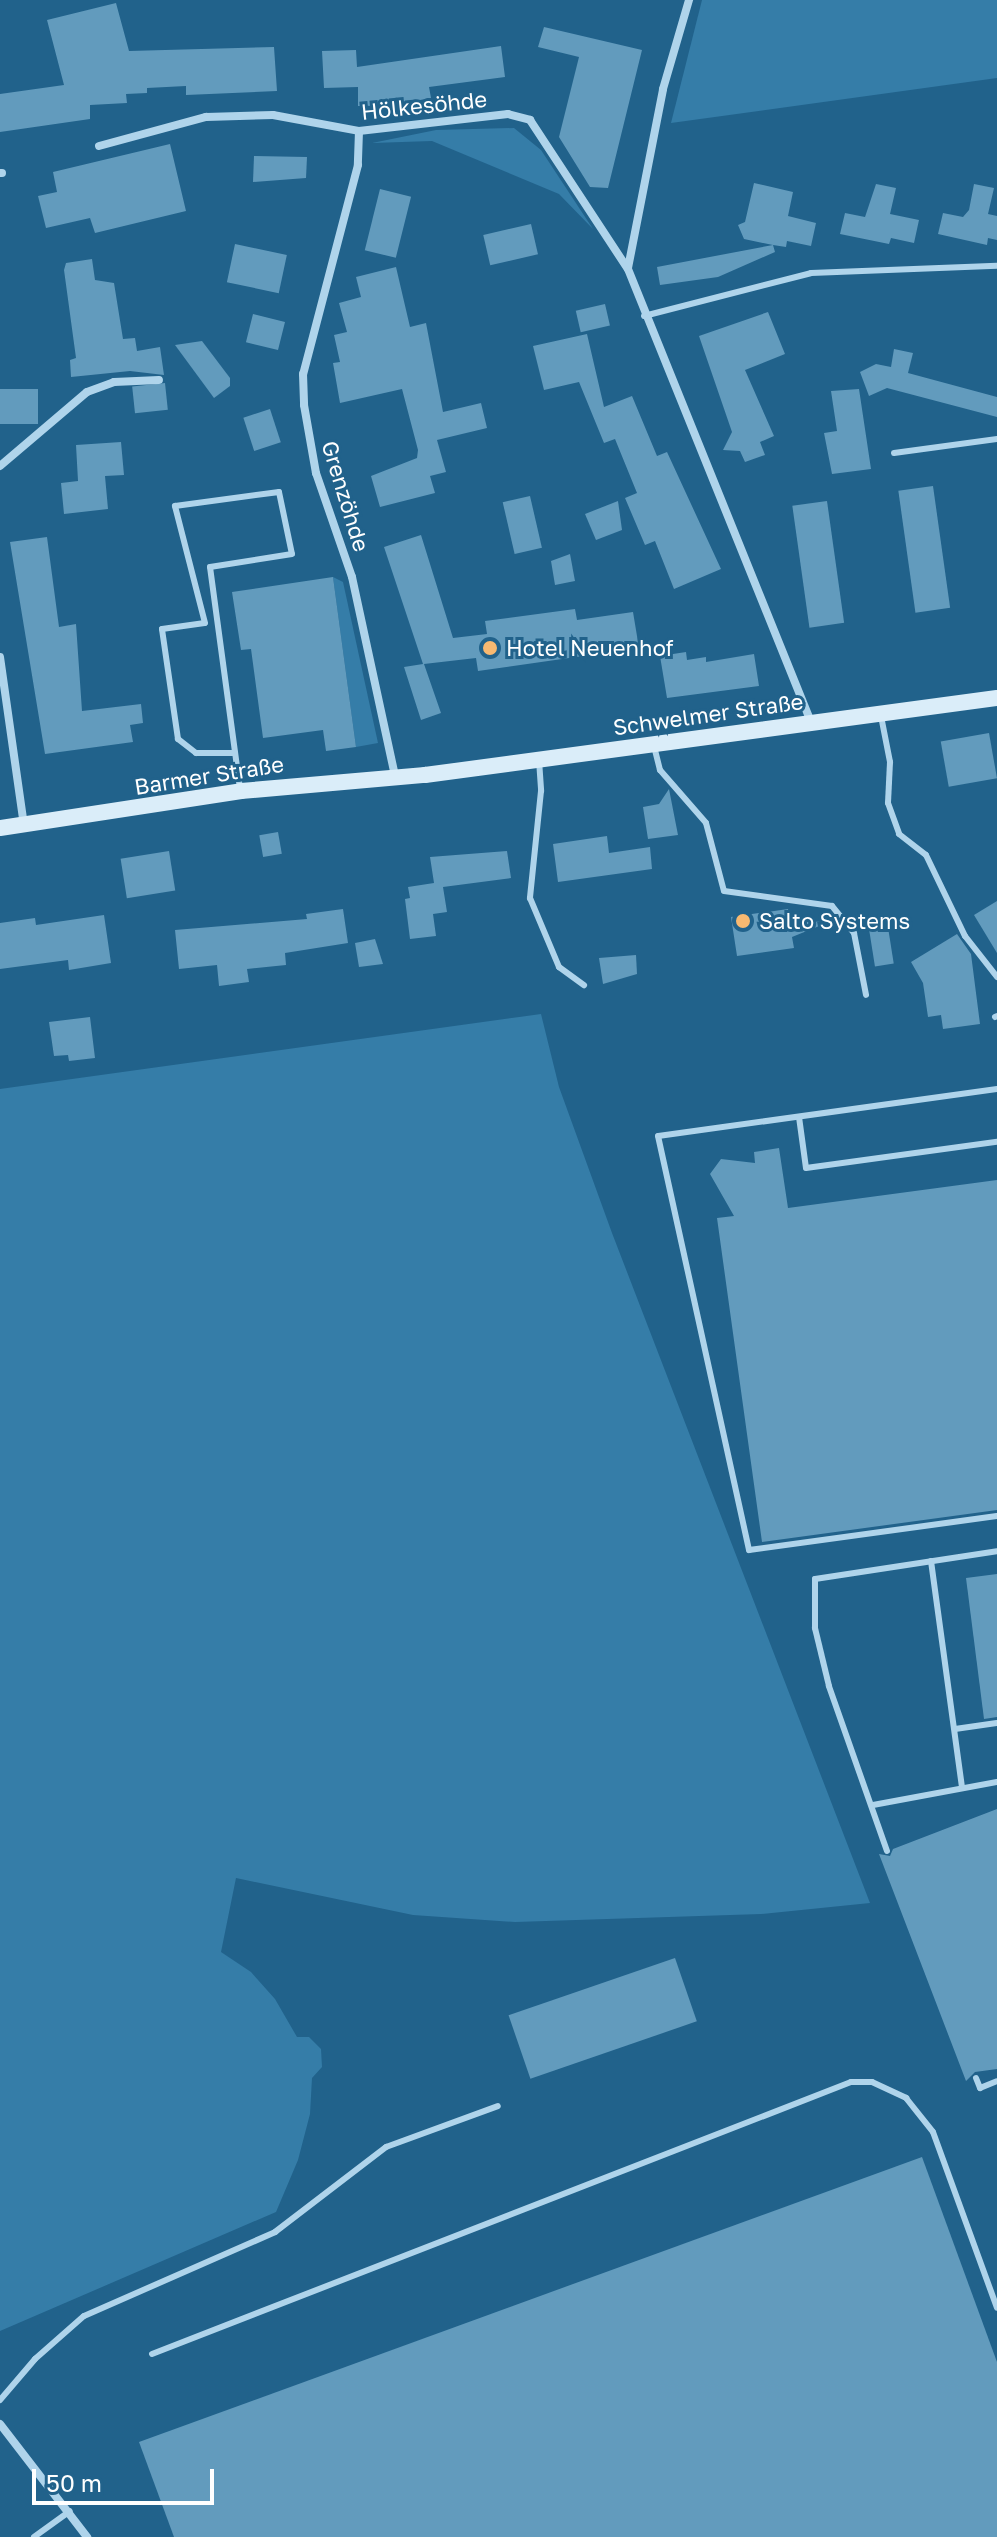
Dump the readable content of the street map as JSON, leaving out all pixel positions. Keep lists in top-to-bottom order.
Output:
{
  "streets": {
    "main road": ["Schwelmer Straße", "Barmer Straße"],
    "street": ["Hölkesöhde", "Grenzöhde"]
  },
  "crossings": [
    ["Hölkesöhde", "Grenzöhde"],
    ["Hölkesöhde", "Schwelmer Straße"],
    ["Grenzöhde", "Barmer Straße"],
    ["Schwelmer Straße", "Barmer Straße"]
  ],
  "places": ["Hotel Neuenhof", "Salto Systems"],
  "scale_bar": "50 m"
}
